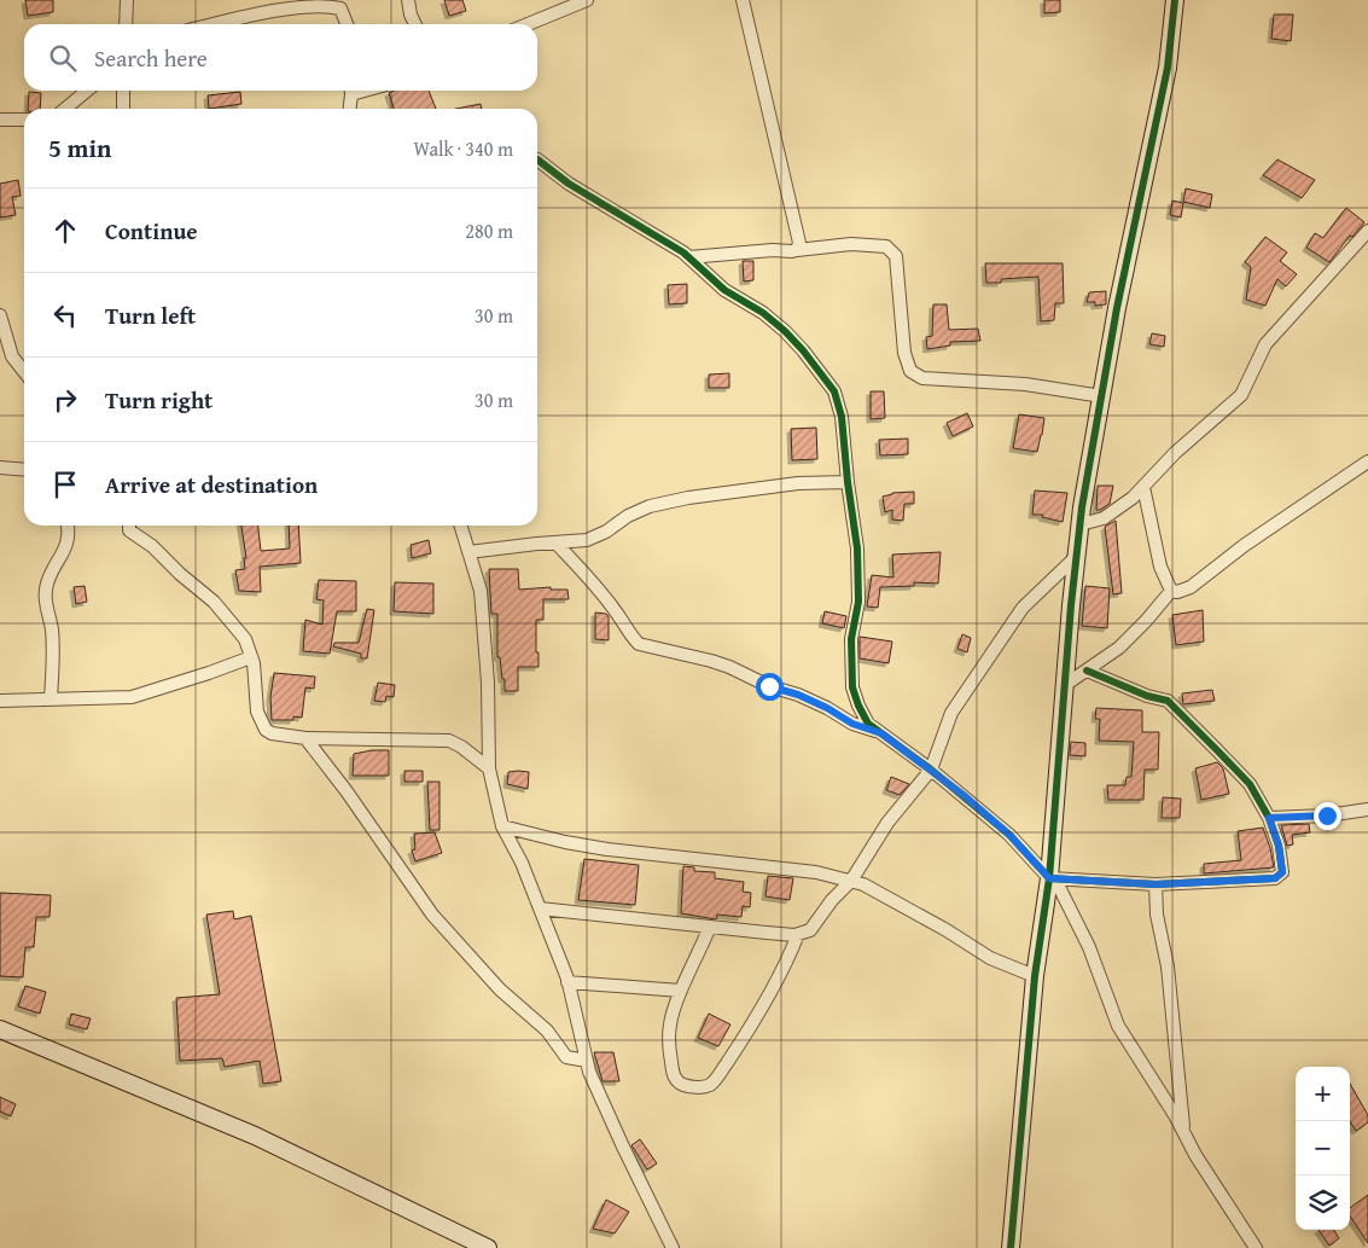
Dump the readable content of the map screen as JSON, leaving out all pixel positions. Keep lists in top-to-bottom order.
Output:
{
  "page": {
    "search": "Search here",
    "heading": ["5 min", "Walk · 340 m"],
    "list": [
      ["Continue", "280 m"],
      ["Turn left", "30 m"],
      ["Turn right", "30 m"],
      "Arrive at destination"
    ],
    "map_buttons": ["+", "−"]
  }
}
